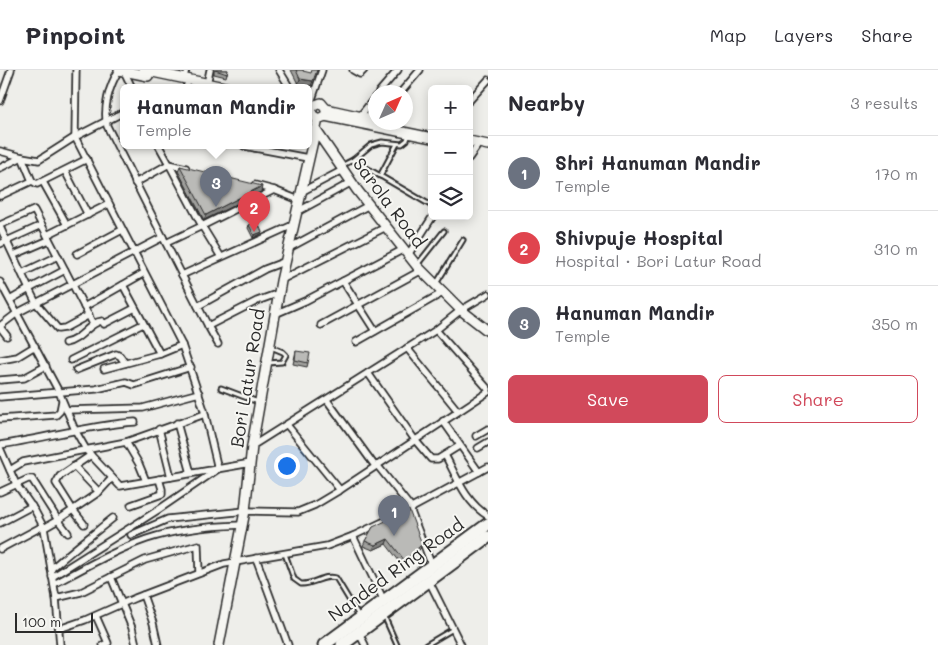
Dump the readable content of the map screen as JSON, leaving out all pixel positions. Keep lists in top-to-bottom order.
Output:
{
  "streets": {
    "highway": ["Nanded Ring Road"],
    "main road": ["Sarola Road", "Bori Latur Road"]
  },
  "crossings": [
    ["Sarola Road", "Bori Latur Road"]
  ],
  "scale_bar": "100 m",
  "north": "top right",
  "page": {
    "header": "Pinpoint",
    "nav": ["Map", "Layers", "Share"],
    "heading": ["Nearby", "3 results"],
    "popup": ["Hanuman Mandir", "Temple"],
    "map_buttons": ["+", "−"],
    "list": [
      {
        "mark": "1",
        "name": "Shri Hanuman Mandir",
        "note": "Temple",
        "value": "170 m"
      },
      {
        "mark": "2",
        "name": "Shivpuje Hospital",
        "note": "Hospital · Bori Latur Road",
        "value": "310 m"
      },
      {
        "mark": "3",
        "name": "Hanuman Mandir",
        "note": "Temple",
        "value": "350 m"
      }
    ],
    "pins": ["3", "2", "1"],
    "buttons": ["Save", "Share"],
    "scale": "100 m"
  }
}
